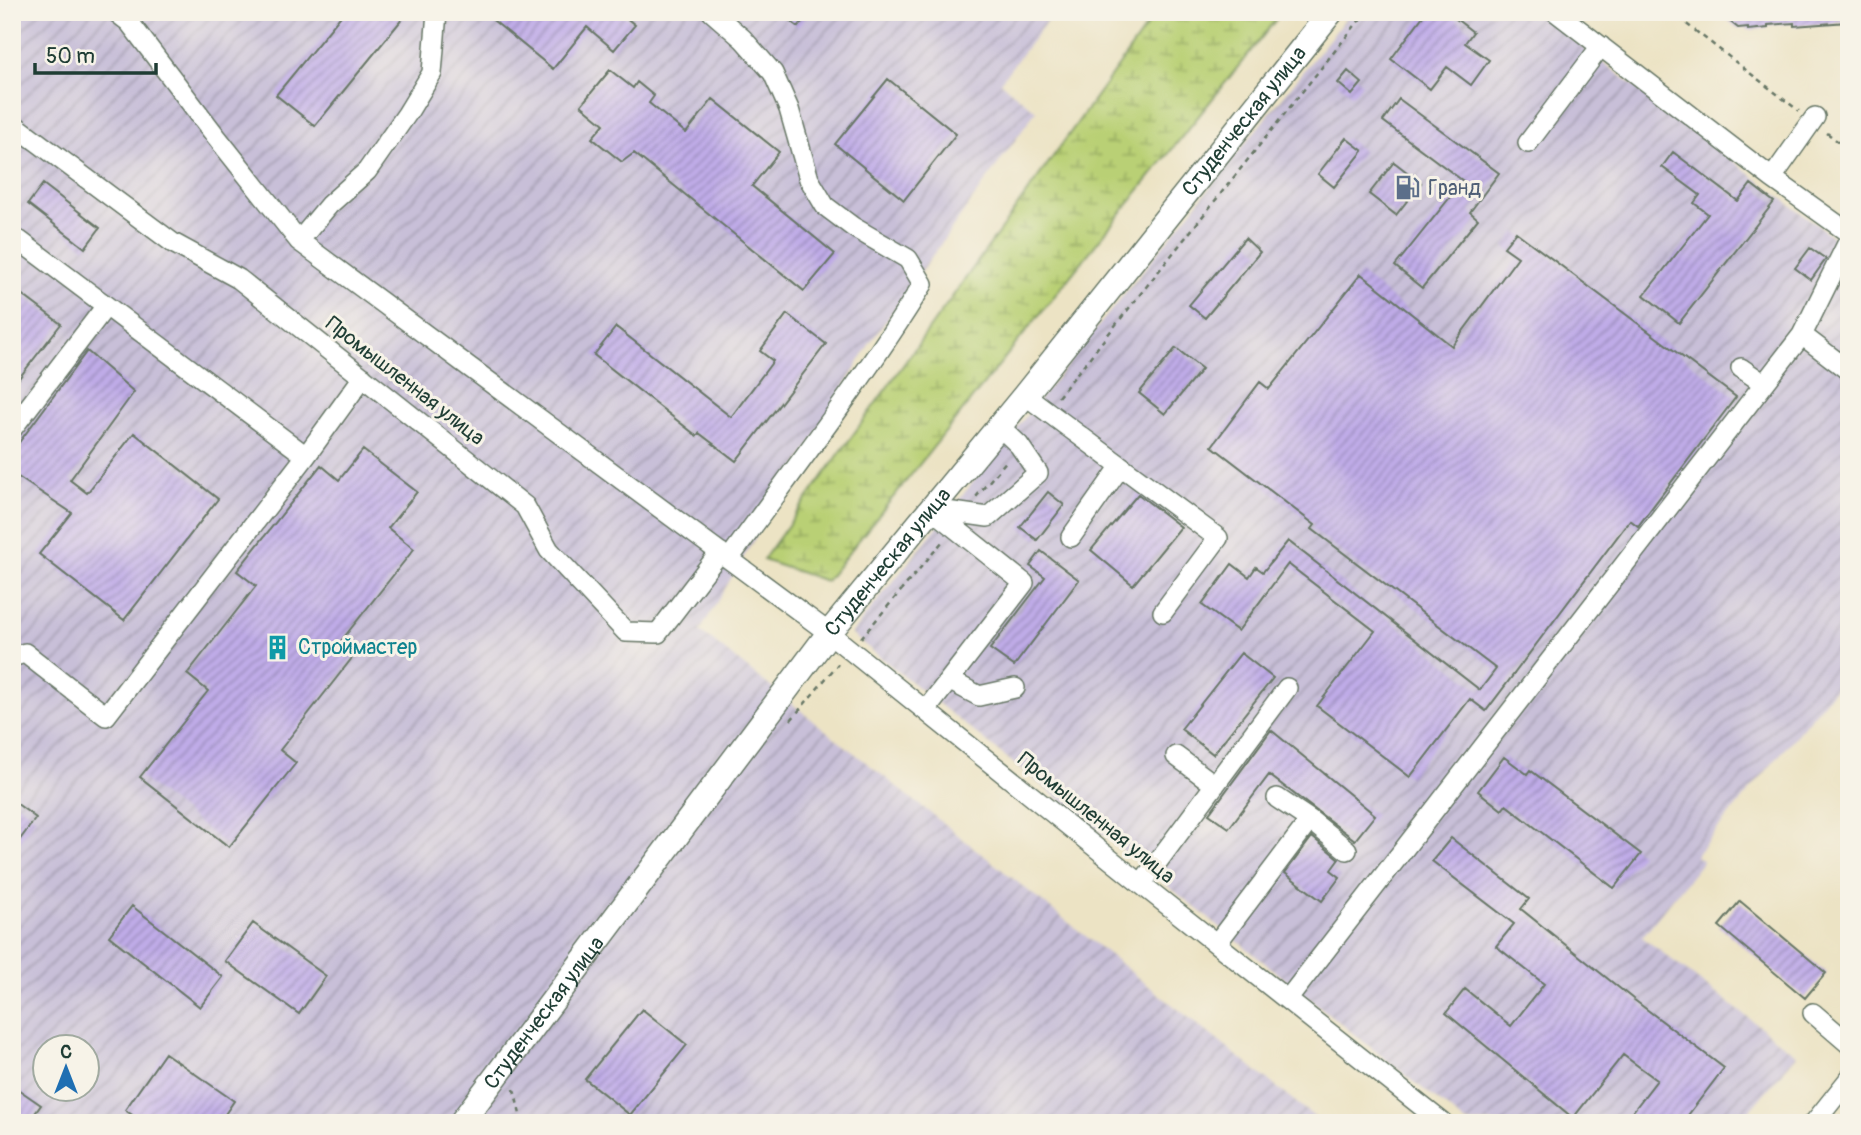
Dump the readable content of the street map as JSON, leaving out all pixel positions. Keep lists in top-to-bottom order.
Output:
{
  "streets": {
    "main road": ["Студенческая улица"],
    "street": ["Промышленная улица"]
  },
  "crossings": [
    ["Студенческая улица", "Промышленная улица"]
  ],
  "places": {
    "fuel station": ["Гранд"],
    "building": ["Строймастер"]
  },
  "scale_bar": "50 m",
  "north": "top"
}
